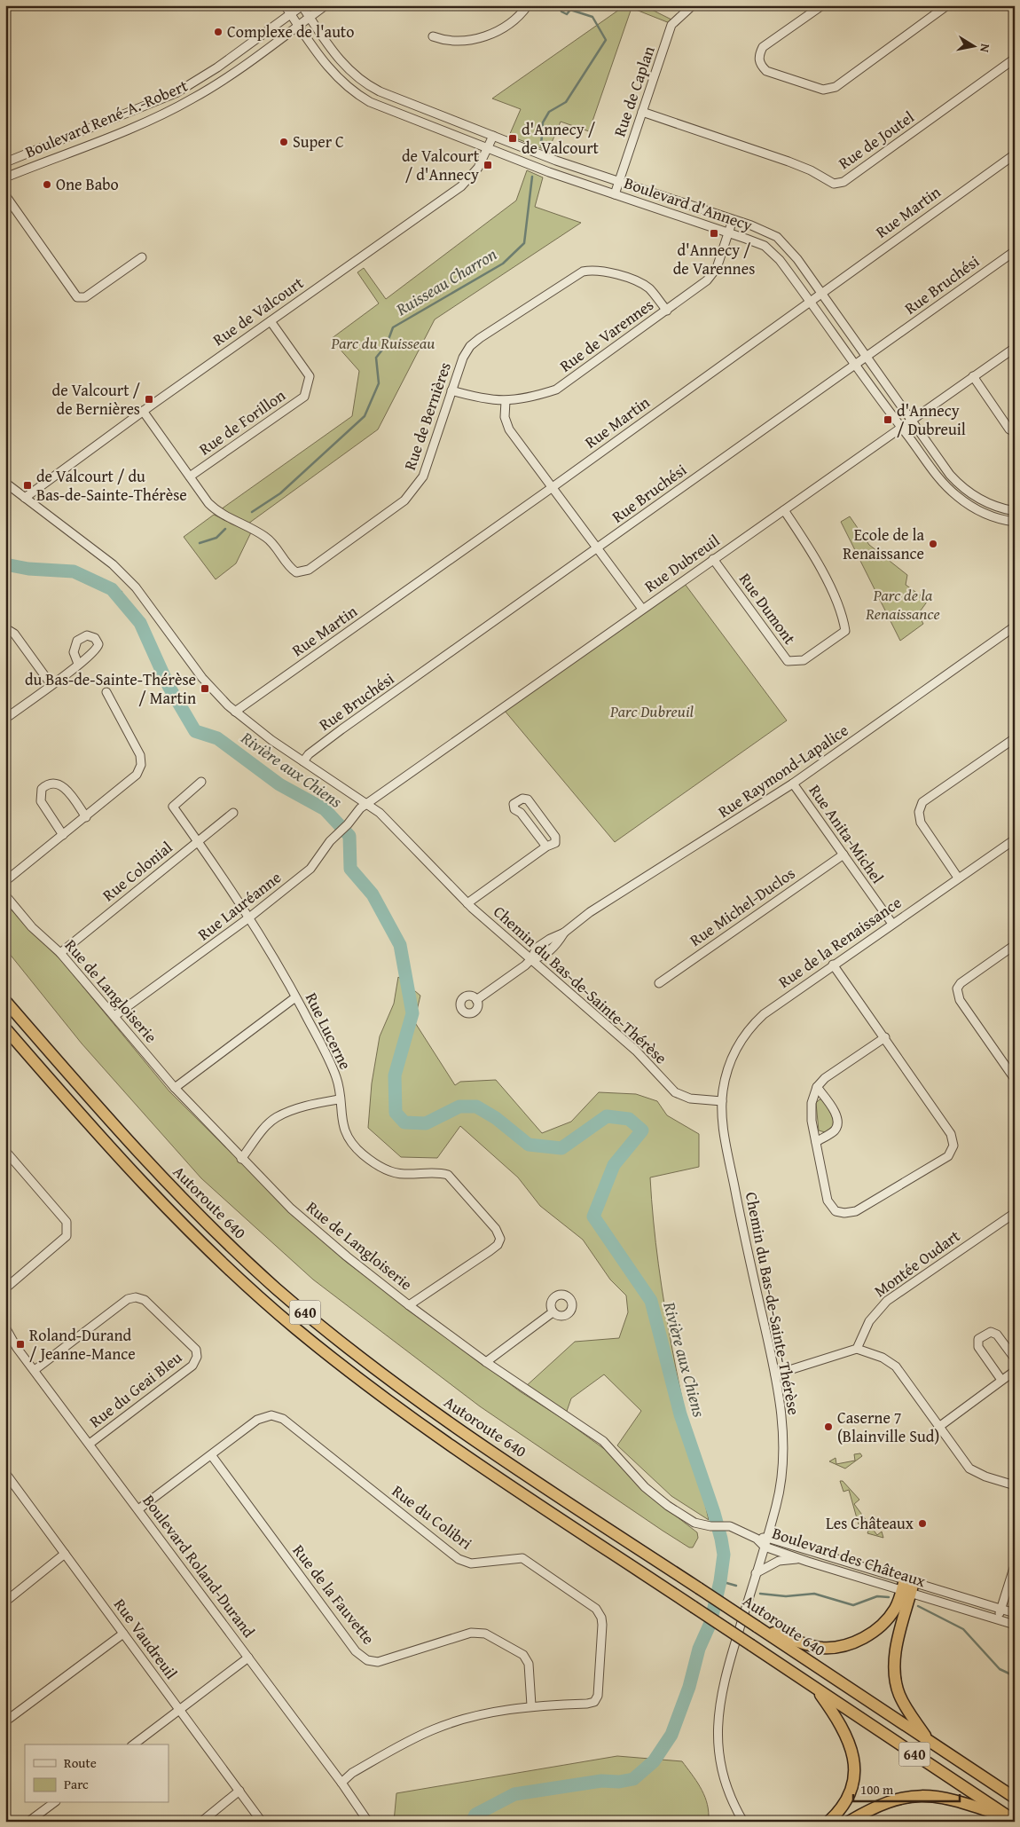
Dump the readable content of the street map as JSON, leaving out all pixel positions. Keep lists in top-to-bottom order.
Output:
{
  "streets": {
    "highway": ["Autoroute 640", "640"],
    "street": [
      "Rue de Caplan",
      "Boulevard René-A.-Robert",
      "Rue de Joutel",
      "Boulevard d'Annecy",
      "Rue Martin",
      "Rue Bruchési",
      "Rue de Valcourt",
      "Rue de Varennes",
      "Rue de Bernières",
      "Rue de Forillon",
      "Rue Dubreuil",
      "Rue Dumont",
      "Rue Raymond-Lapalice",
      "Rue Anita-Michel",
      "Rue Colonial",
      "Rue Lauréanne",
      "Rue Michel-Duclos",
      "Rue de la Renaissance",
      "Chemin du Bas-de-Sainte-Thérèse",
      "Rue de Langloiserie",
      "Rue Lucerne",
      "Montée Oudart",
      "Rue du Geai Bleu",
      "Rue du Colibri",
      "Boulevard des Châteaux",
      "Boulevard Roland-Durand",
      "Rue de la Fauvette",
      "Rue Vaudreuil"
    ]
  },
  "crossings": [
    ["Rue de Caplan", "Rue de Joutel"],
    ["Rue de Caplan", "Boulevard d'Annecy"],
    ["Boulevard René-A.-Robert", "Boulevard d'Annecy"],
    ["Boulevard d'Annecy", "Rue Martin"],
    ["Boulevard d'Annecy", "Rue Bruchési"],
    ["Boulevard d'Annecy", "Rue de Valcourt"],
    ["Boulevard d'Annecy", "Rue de Varennes"],
    ["Boulevard d'Annecy", "Rue Dubreuil"],
    ["Rue Martin", "Chemin du Bas-de-Sainte-Thérèse"],
    ["Rue Bruchési", "Chemin du Bas-de-Sainte-Thérèse"],
    ["Rue de Valcourt", "Rue de Bernières"],
    ["Rue de Valcourt", "Rue de Forillon"],
    ["Rue de Valcourt", "Chemin du Bas-de-Sainte-Thérèse"],
    ["Rue de Varennes", "Rue de Bernières"],
    ["Rue de Bernières", "Rue de Forillon"],
    ["Rue Dubreuil", "Rue Dumont"],
    ["Rue Dubreuil", "Rue Lauréanne"],
    ["Rue Dubreuil", "Chemin du Bas-de-Sainte-Thérèse"],
    ["Rue Raymond-Lapalice", "Rue Anita-Michel"],
    ["Rue Raymond-Lapalice", "Chemin du Bas-de-Sainte-Thérèse"],
    ["Rue Anita-Michel", "Rue Michel-Duclos"],
    ["Rue Anita-Michel", "Rue de la Renaissance"],
    ["Rue Colonial", "Rue de Langloiserie"],
    ["Rue Colonial", "Rue Lucerne"],
    ["Rue Lauréanne", "Chemin du Bas-de-Sainte-Thérèse"],
    ["Rue Lauréanne", "Rue de Langloiserie"],
    ["Rue Lauréanne", "Rue Lucerne"],
    ["Rue de la Renaissance", "Chemin du Bas-de-Sainte-Thérèse"],
    ["Chemin du Bas-de-Sainte-Thérèse", "Boulevard des Châteaux"],
    ["Rue de Langloiserie", "Rue Lucerne"],
    ["Rue de Langloiserie", "Boulevard des Châteaux"],
    ["Rue du Geai Bleu", "Boulevard Roland-Durand"],
    ["Rue du Colibri", "Boulevard Roland-Durand"],
    ["Rue du Colibri", "Rue de la Fauvette"]
  ],
  "water": ["Ruisseau Charron", "Rivière aux Chiens"],
  "parks": ["Parc du Ruisseau", "Parc de la Renaissance", "Parc Dubreuil"],
  "places": {
    "other": [
      "Complexe de l'auto",
      "Super C",
      "One Babo",
      "Ecole de la Renaissance",
      "Caserne 7 (Blainville Sud)",
      "Les Châteaux"
    ],
    "transit": [
      "d'Annecy / de Valcourt",
      "de Valcourt / d'Annecy",
      "d'Annecy / de Varennes",
      "de Valcourt / de Bernières",
      "d'Annecy / Dubreuil",
      "de Valcourt / du Bas-de-Sainte-Thérèse",
      "du Bas-de-Sainte-Thérèse / Martin",
      "Roland-Durand / Jeanne-Mance"
    ]
  },
  "legend": ["Route", "Parc"],
  "scale_bar": "100 m",
  "north": "right"
}
